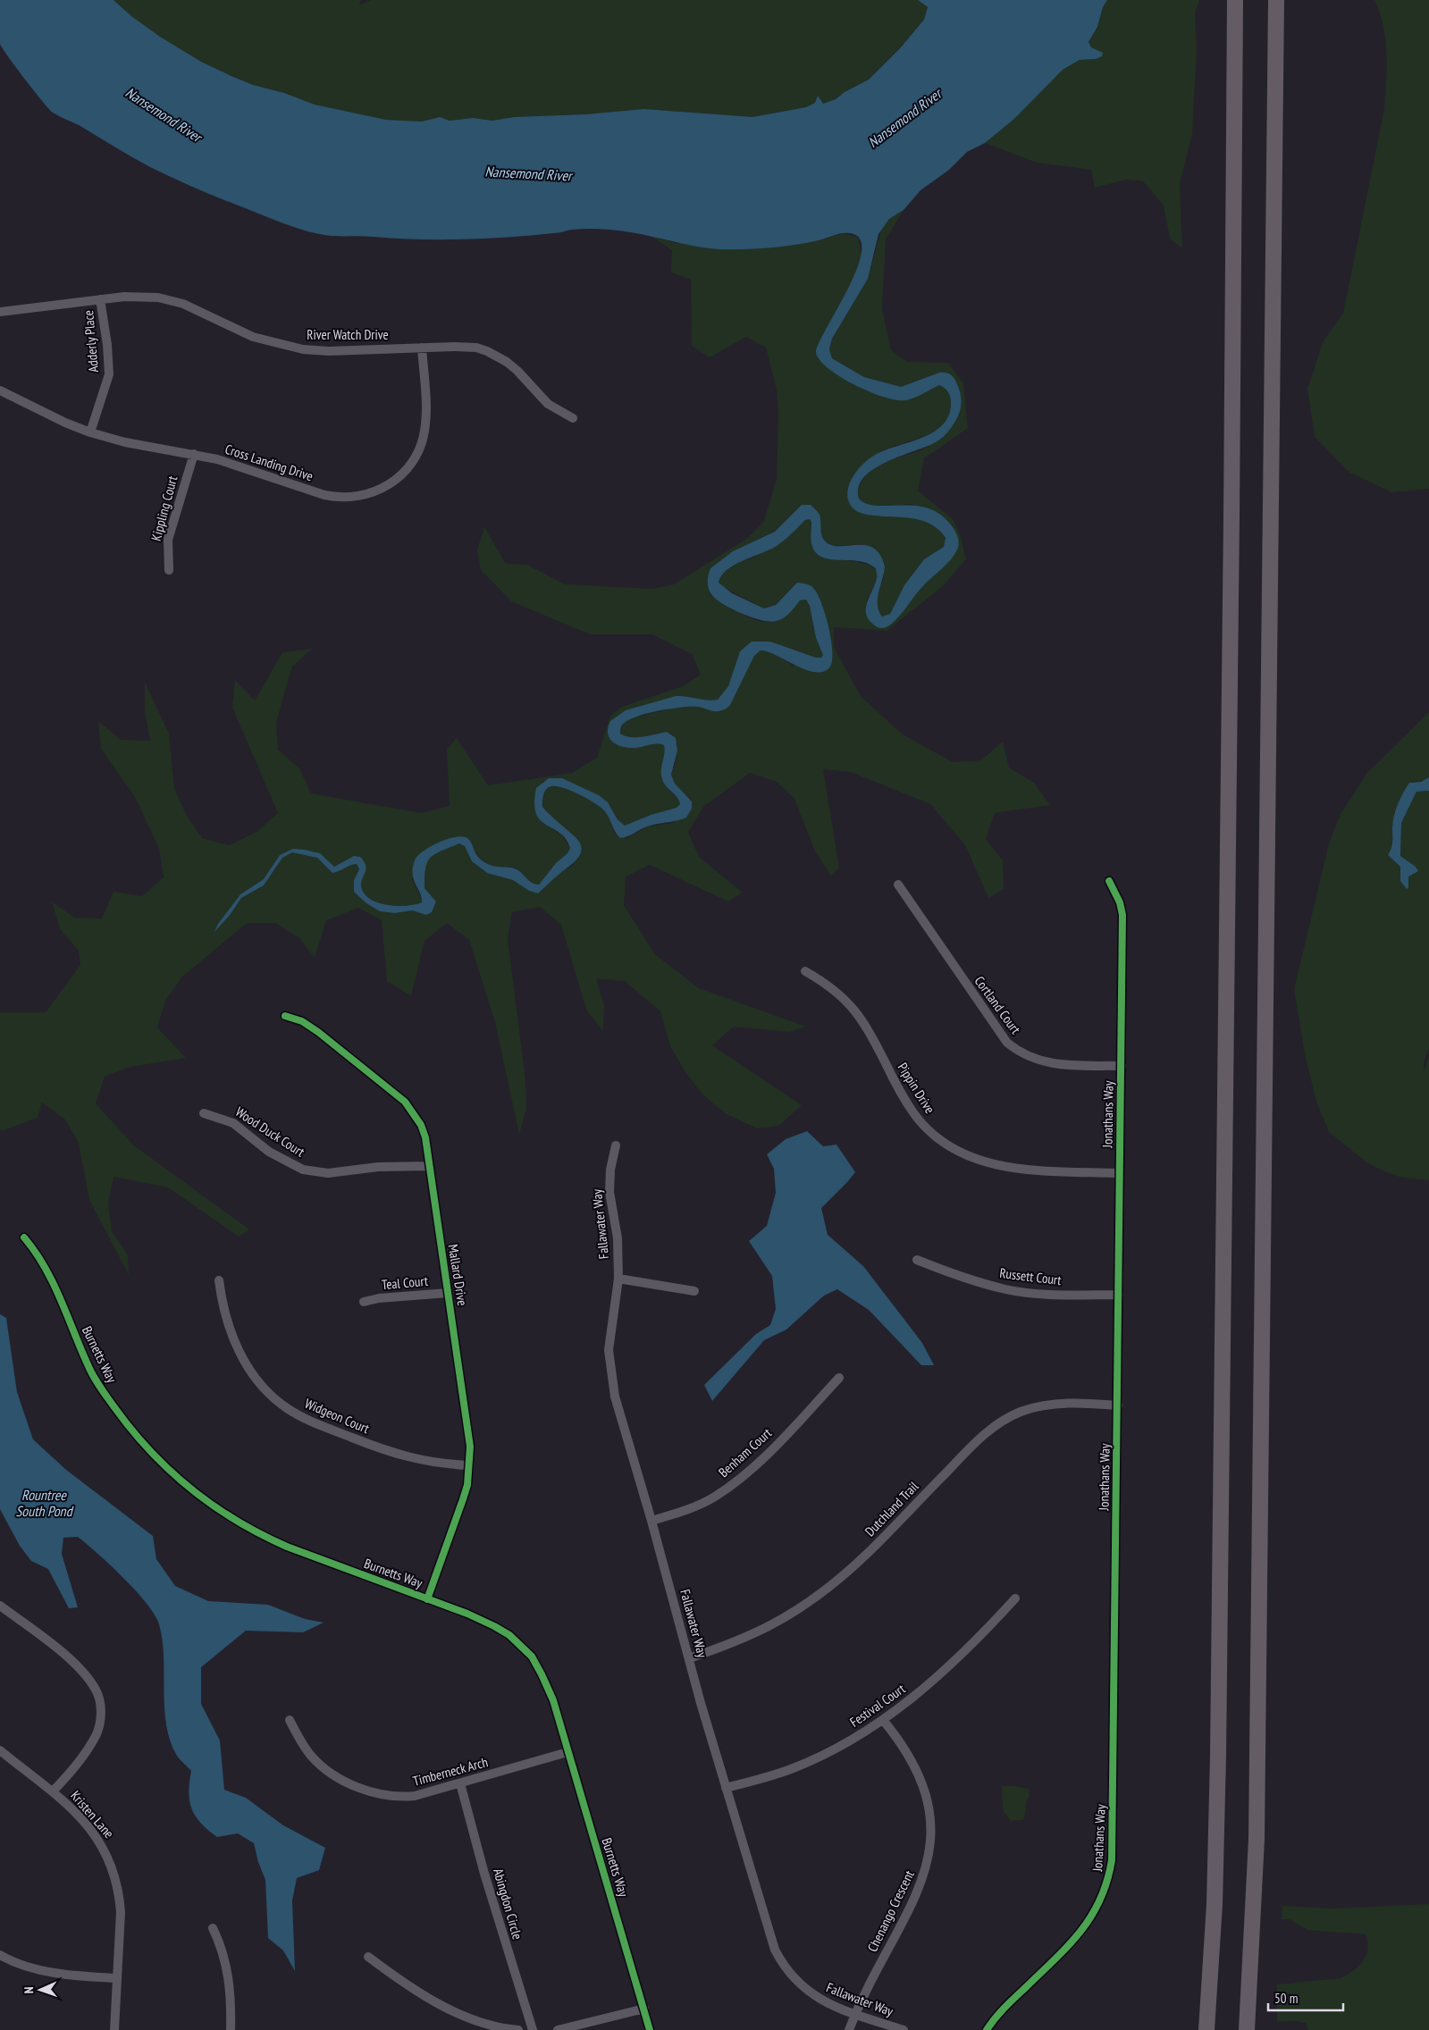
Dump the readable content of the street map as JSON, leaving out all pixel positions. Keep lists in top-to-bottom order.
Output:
{
  "streets": {
    "street": [
      "River Watch Drive",
      "Adderly Place",
      "Cross Landing Drive",
      "Kippling Court",
      "Cortland Court",
      "Pippin Drive",
      "Jonathans Way",
      "Wood Duck Court",
      "Fallawater Way",
      "Mallard Drive",
      "Russett Court",
      "Teal Court",
      "Burnetts Way",
      "Widgeon Court",
      "Benham Court",
      "Dutchland Trail",
      "Festival Court",
      "Timberneck Arch",
      "Kristen Lane",
      "Abingdon Circle",
      "Chenango Crescent"
    ]
  },
  "crossings": [
    ["River Watch Drive", "Adderly Place"],
    ["River Watch Drive", "Cross Landing Drive"],
    ["Adderly Place", "Cross Landing Drive"],
    ["Cross Landing Drive", "Kippling Court"],
    ["Cortland Court", "Jonathans Way"],
    ["Pippin Drive", "Jonathans Way"],
    ["Jonathans Way", "Russett Court"],
    ["Jonathans Way", "Dutchland Trail"],
    ["Wood Duck Court", "Mallard Drive"],
    ["Fallawater Way", "Benham Court"],
    ["Fallawater Way", "Dutchland Trail"],
    ["Fallawater Way", "Festival Court"],
    ["Fallawater Way", "Chenango Crescent"],
    ["Mallard Drive", "Teal Court"],
    ["Mallard Drive", "Burnetts Way"],
    ["Mallard Drive", "Widgeon Court"],
    ["Burnetts Way", "Timberneck Arch"],
    ["Festival Court", "Chenango Crescent"],
    ["Timberneck Arch", "Abingdon Circle"]
  ],
  "water": ["Nansemond River", "Rountree South Pond"],
  "scale_bar": "50 m",
  "north": "left"
}
